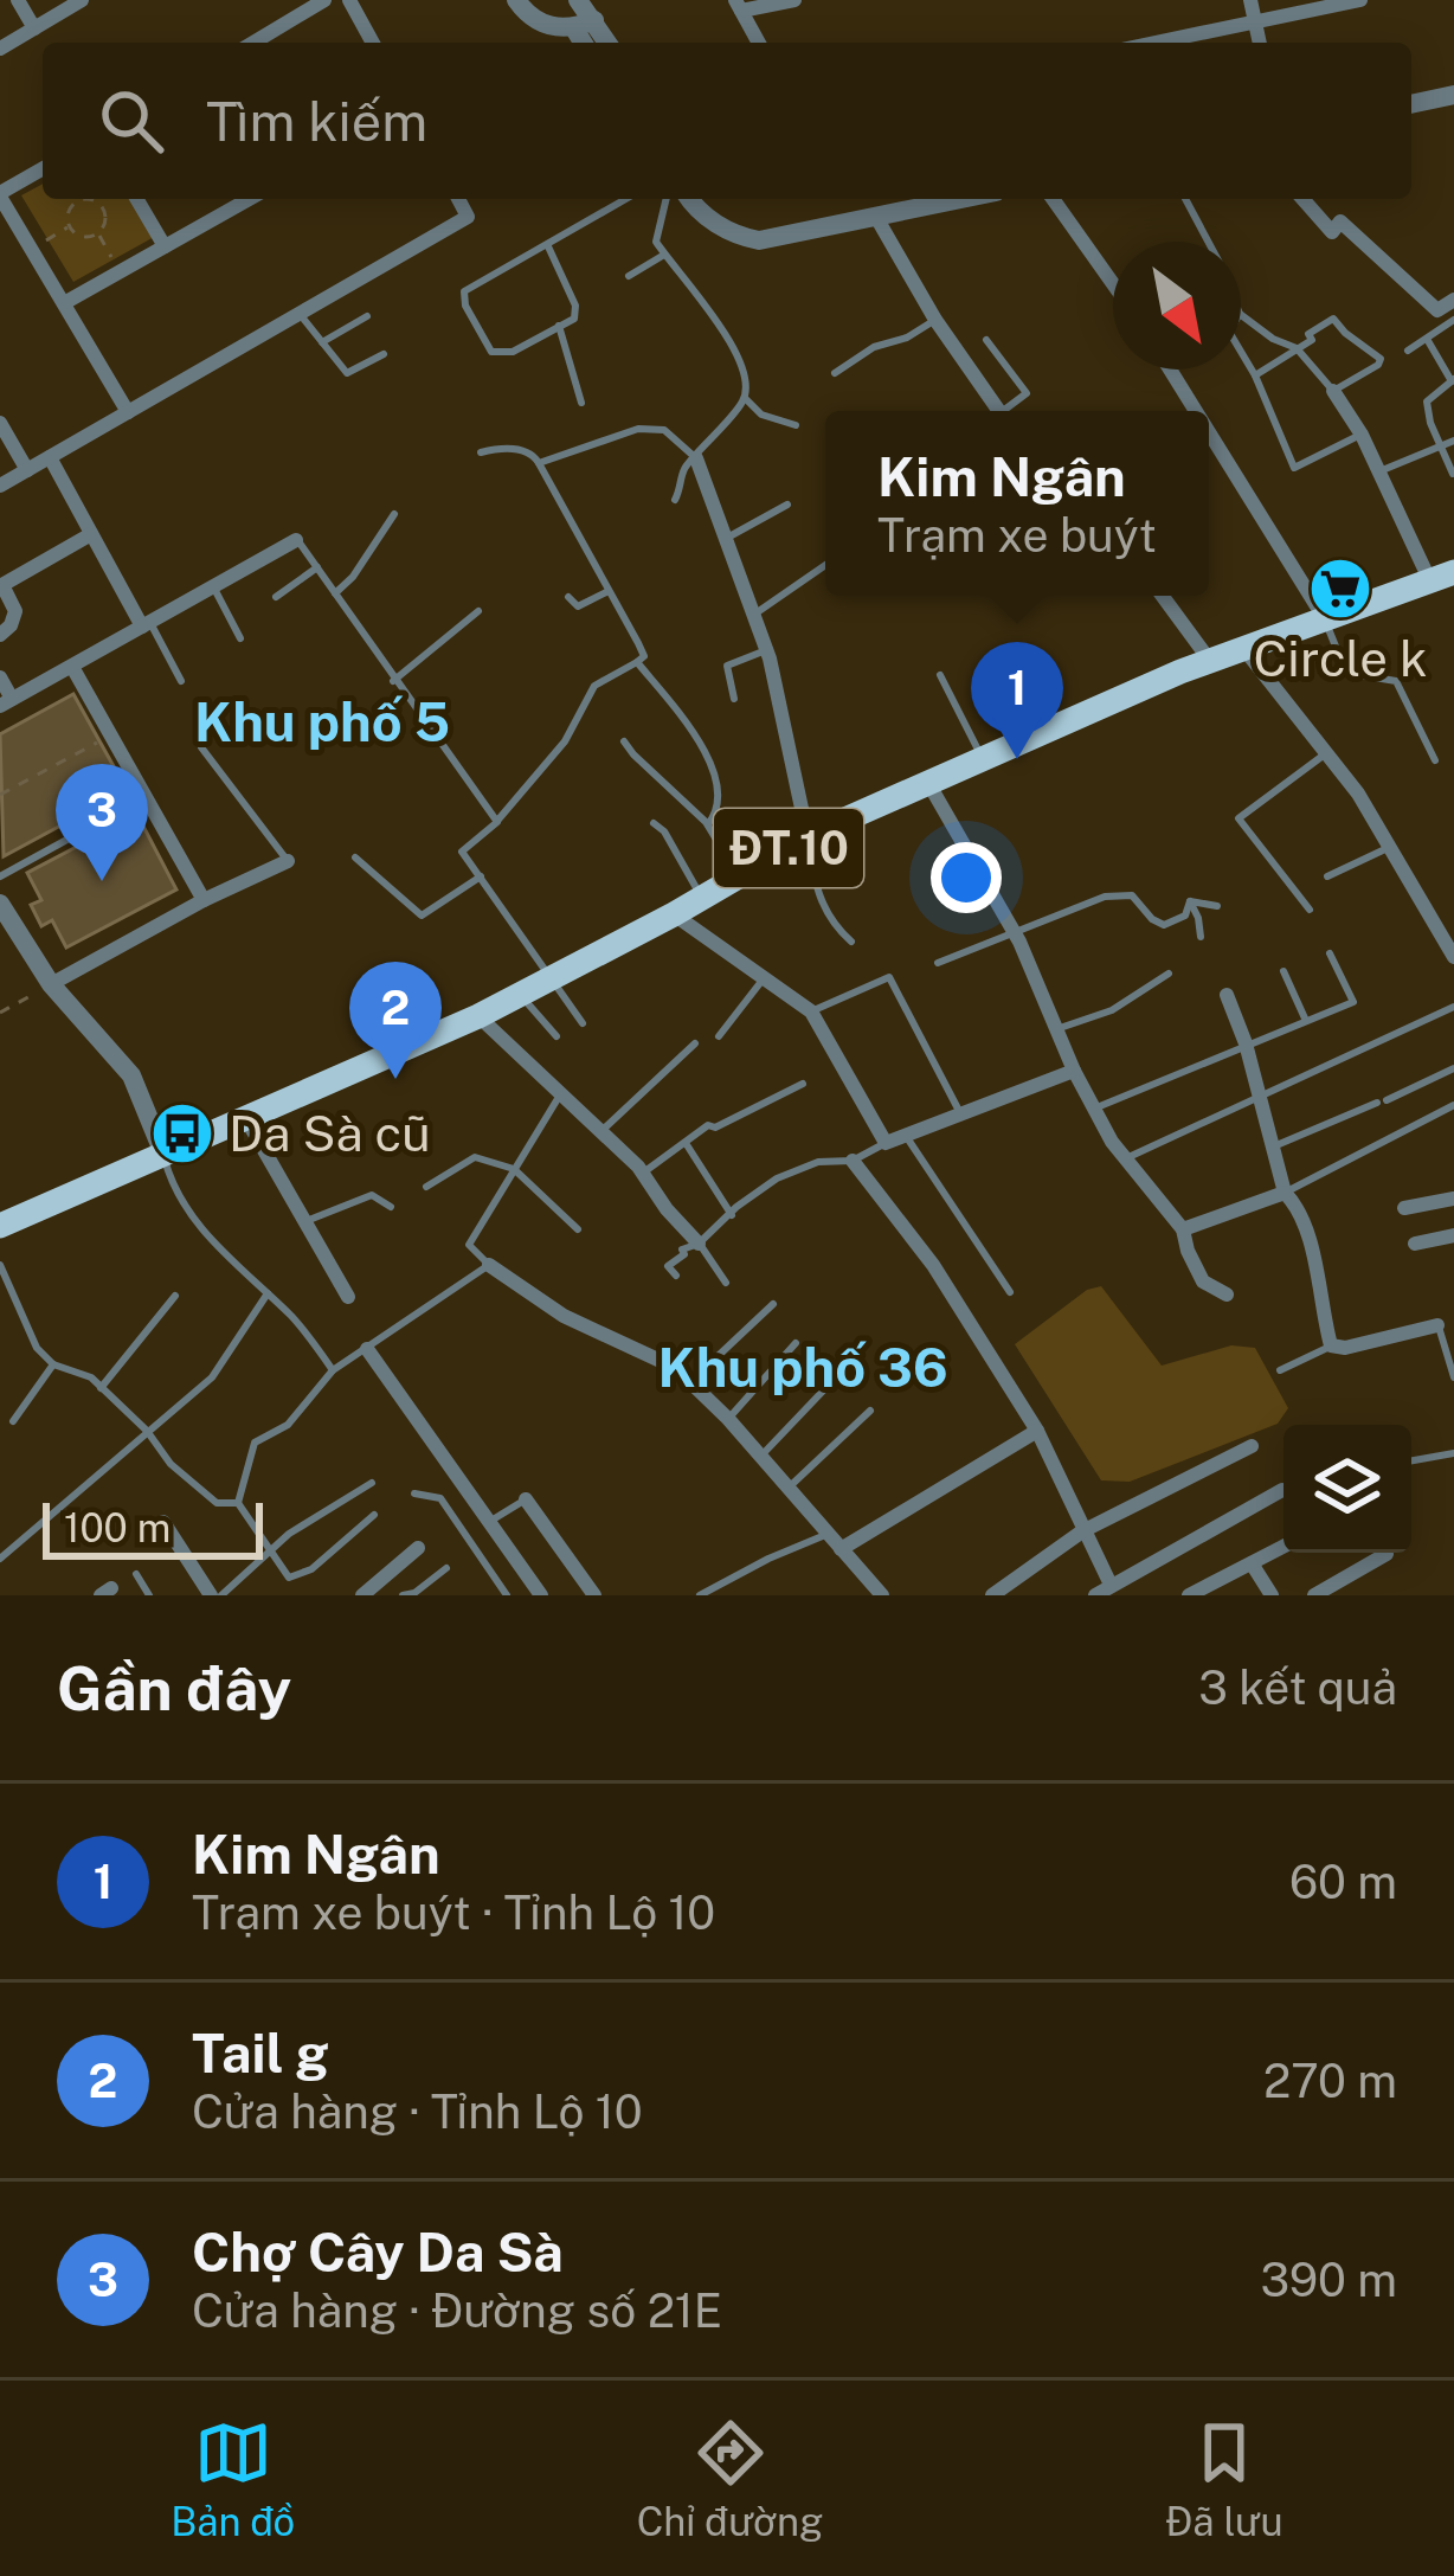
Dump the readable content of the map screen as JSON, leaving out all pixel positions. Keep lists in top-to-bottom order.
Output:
{
  "streets": {
    "main road": ["ĐT.10"]
  },
  "districts": ["Khu phố 5", "Khu phố 36"],
  "places": {
    "supermarket": ["Circle k"],
    "bus stop": ["Da Sà cũ"]
  },
  "scale_bar": "100 m",
  "north": "bottom right",
  "page": {
    "search": "Tìm kiếm",
    "popup": ["Kim Ngân", "Trạm xe buýt"],
    "pins": ["1", "3", "2"],
    "scale": "100 m",
    "heading": ["Gần đây", "3 kết quả"],
    "list": [
      {
        "mark": "1",
        "name": "Kim Ngân",
        "note": "Trạm xe buýt · Tỉnh Lộ 10",
        "value": "60 m"
      },
      {
        "mark": "2",
        "name": "Tail g",
        "note": "Cửa hàng · Tỉnh Lộ 10",
        "value": "270 m"
      },
      {
        "mark": "3",
        "name": "Chợ Cây Da Sà",
        "note": "Cửa hàng · Đường số 21E",
        "value": "390 m"
      }
    ],
    "nav": ["Bản đồ", "Chỉ đường", "Đã lưu"]
  }
}
